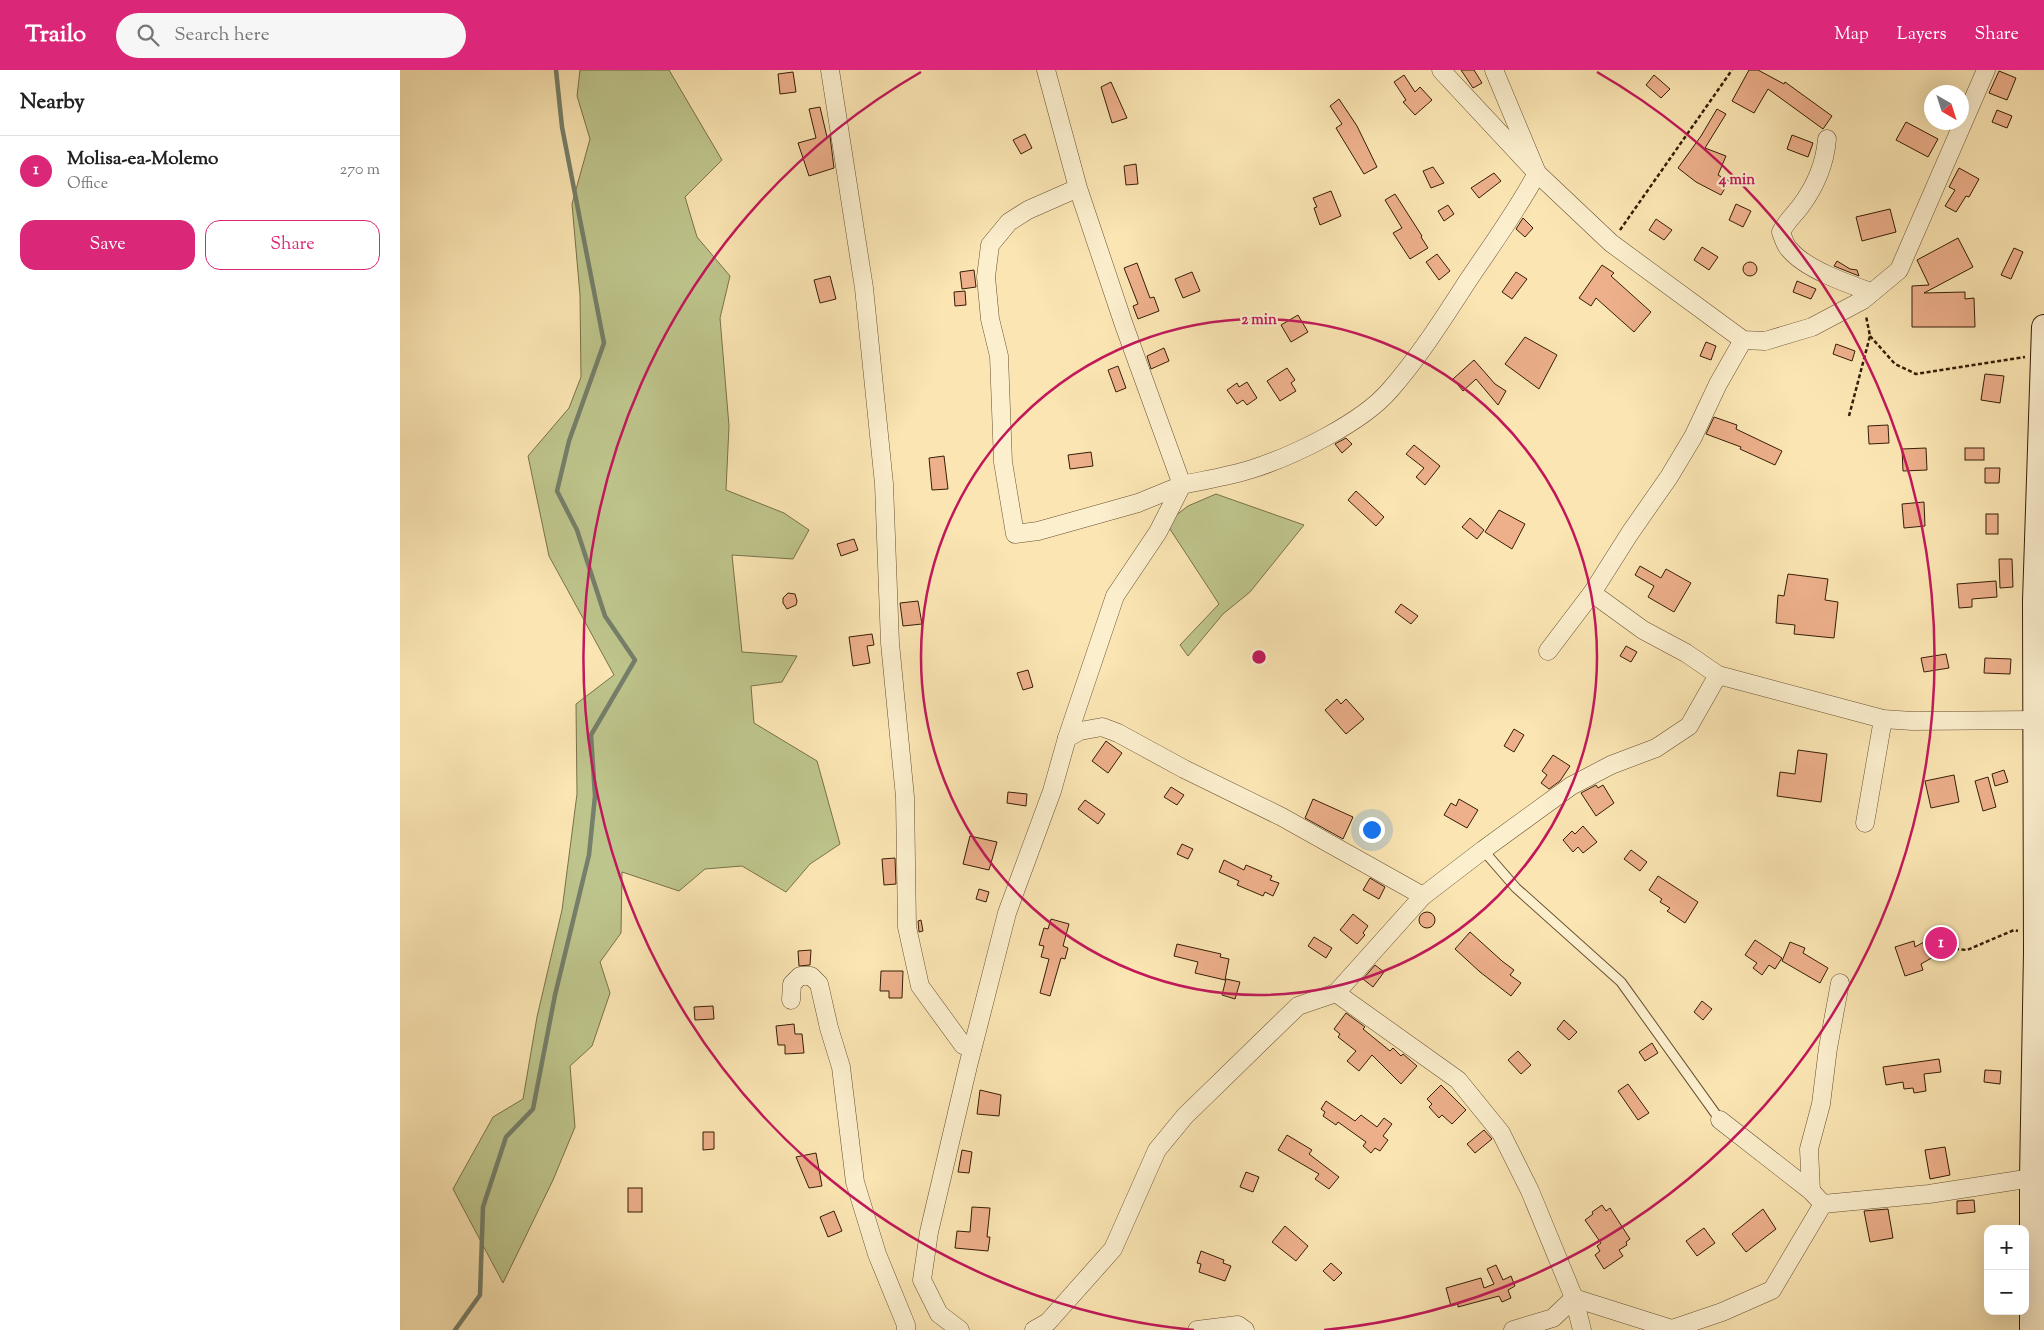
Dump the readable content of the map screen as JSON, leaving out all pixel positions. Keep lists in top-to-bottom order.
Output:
{
  "north": "bottom right",
  "page": {
    "header": "Trailo",
    "search": "Search here",
    "nav": ["Map", "Layers", "Share"],
    "heading": "Nearby",
    "list": [
      {
        "mark": "1",
        "name": "Molisa-ea-Molemo",
        "note": "Office",
        "value": "270 m"
      }
    ],
    "buttons": ["Save", "Share"],
    "pins": "1",
    "map_buttons": ["+", "−"]
  },
  "rings": ["4 min", "2 min"]
}
